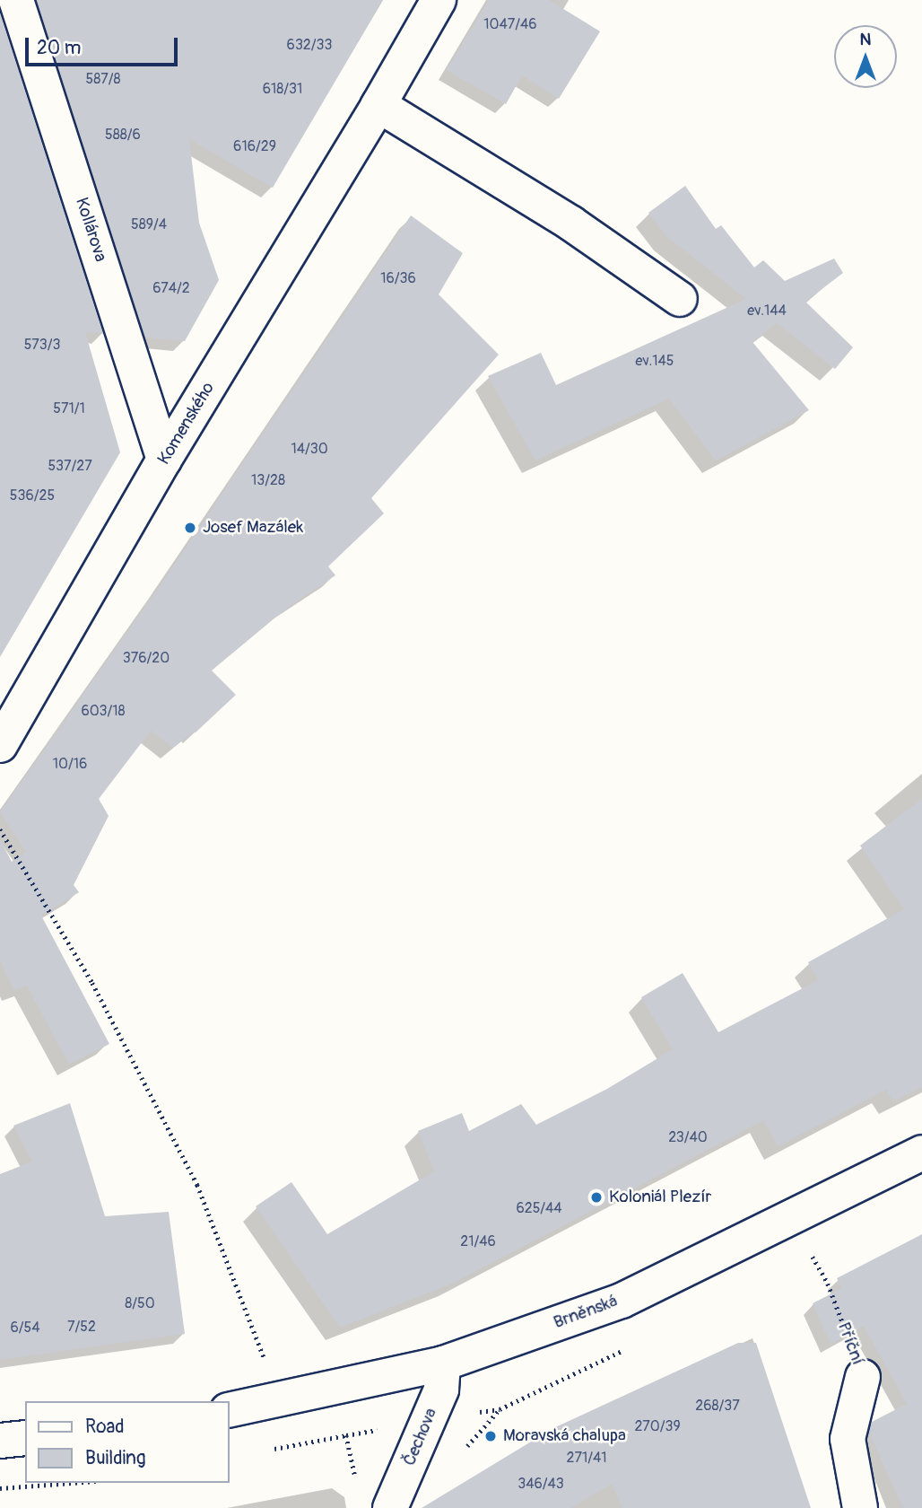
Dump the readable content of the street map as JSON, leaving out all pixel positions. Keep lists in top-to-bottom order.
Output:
{
  "streets": {
    "street": [
      "Kollárova",
      "Komenského",
      "Brněnská",
      "Příční",
      "Čechova"
    ]
  },
  "crossings": [
    ["Kollárova", "Komenského"],
    ["Brněnská", "Čechova"]
  ],
  "places": ["Josef Mazálek", "Koloniál Plezír", "Moravská chalupa"],
  "house_numbers": [
    "1047/46",
    "632/33",
    "587/8",
    "618/31",
    "588/6",
    "616/29",
    "589/4",
    "16/36",
    "674/2",
    "ev.144",
    "573/3",
    "ev.145",
    "571/1",
    "14/30",
    "537/27",
    "13/28",
    "536/25",
    "376/20",
    "603/18",
    "10/16",
    "23/40",
    "625/44",
    "21/46",
    "8/50",
    "7/52",
    "6/54",
    "268/37",
    "270/39",
    "271/41",
    "346/43"
  ],
  "legend": ["Road", "Building"],
  "scale_bar": "20 m",
  "north": "top"
}
